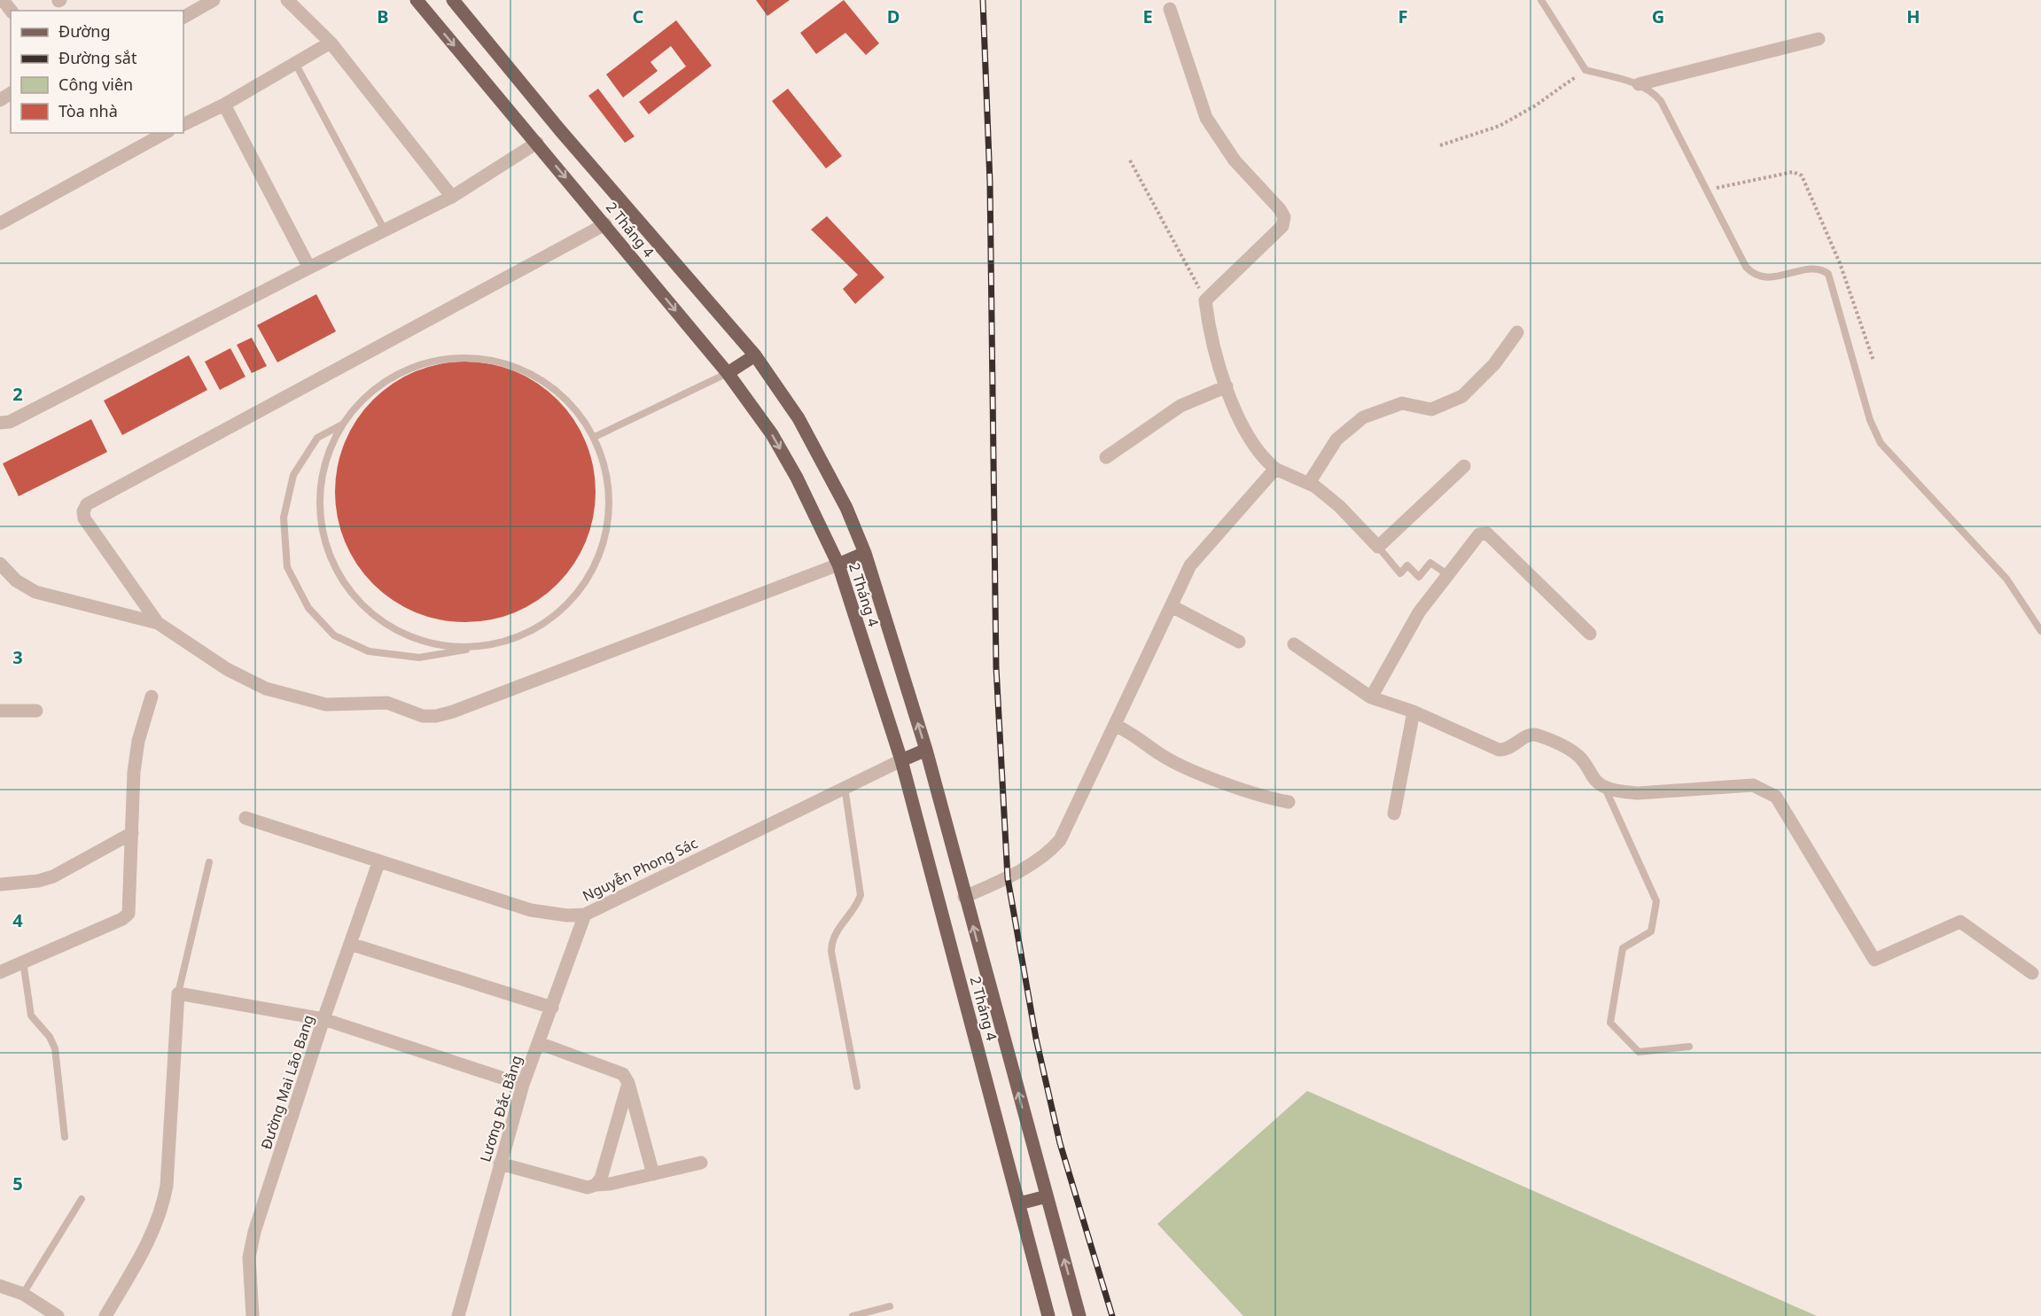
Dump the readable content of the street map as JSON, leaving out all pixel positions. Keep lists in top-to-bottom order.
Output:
{
  "streets": {
    "main road": ["2 Tháng 4"],
    "street": ["Nguyễn Phong Sác", "Đường Mai Lão Bang", "Lương Đắc Bằng"]
  },
  "crossings": [
    ["2 Tháng 4", "Nguyễn Phong Sác"],
    ["Nguyễn Phong Sác", "Đường Mai Lão Bang"],
    ["Nguyễn Phong Sác", "Lương Đắc Bằng"]
  ],
  "legend": [
    "Đường",
    "Đường sắt",
    "Công viên",
    "Tòa nhà"
  ],
  "grid": {
    "columns": [
      "B",
      "C",
      "D",
      "E",
      "F",
      "G",
      "H"
    ],
    "rows": [
      "2",
      "3",
      "4",
      "5"
    ]
  }
}
